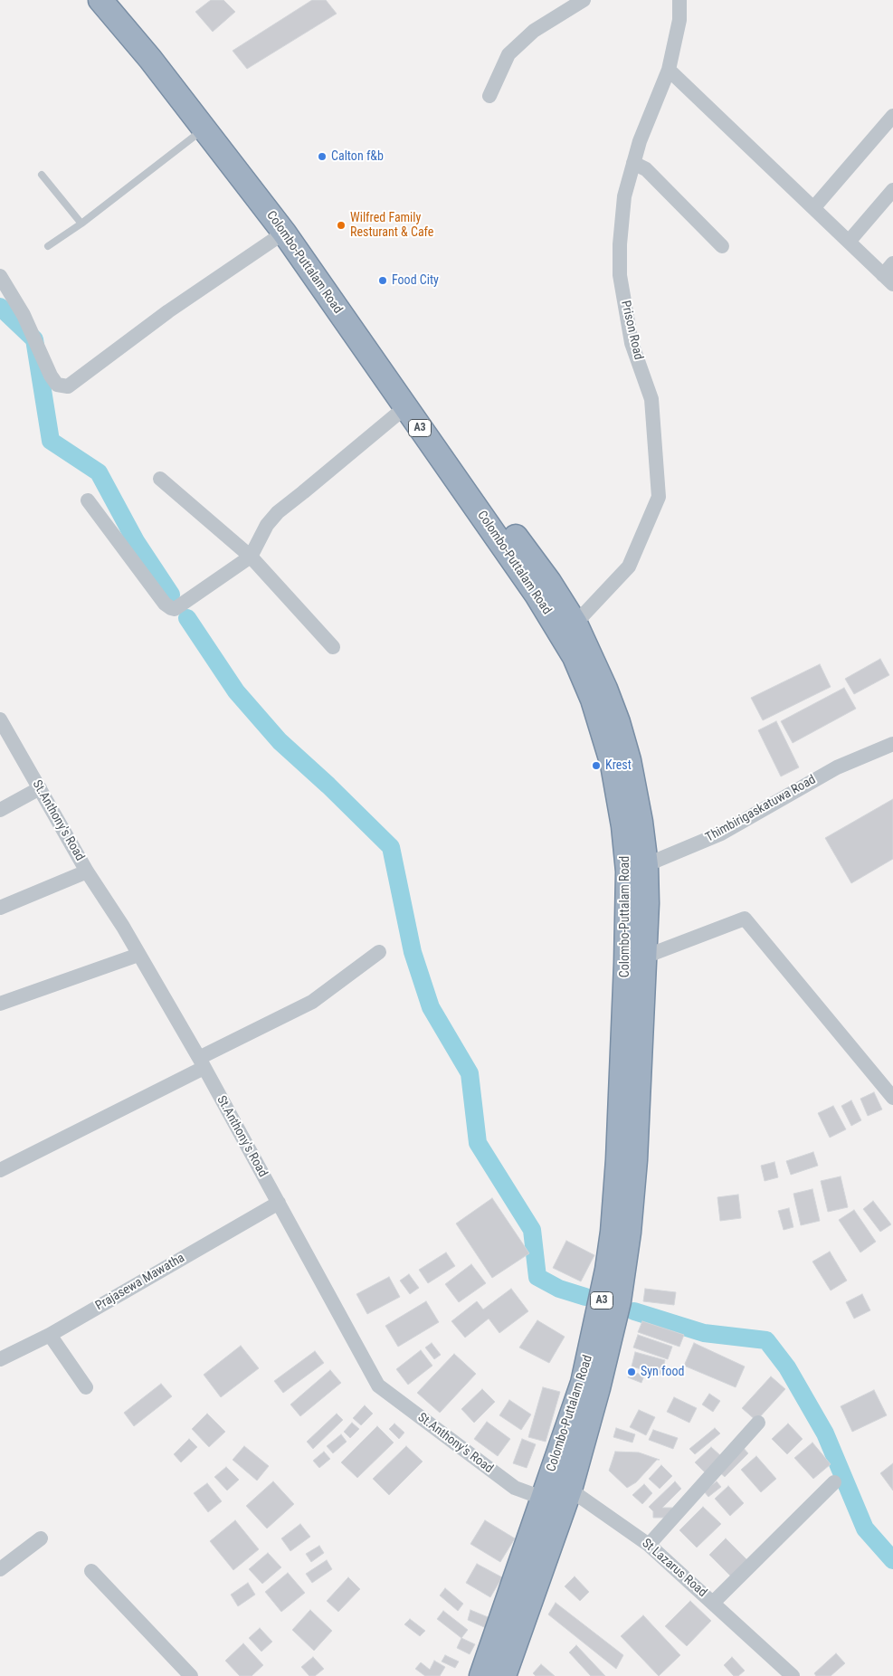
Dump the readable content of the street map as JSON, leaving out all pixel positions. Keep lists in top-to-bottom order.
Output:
{
  "streets": {
    "highway": ["Colombo-Puttalam Road", "A3"],
    "street": [
      "Prison Road",
      "Thimbirigaskatuwa Road",
      "St.Anthony's Road",
      "Prajasewa Mawatha",
      "St Lazarus Road"
    ]
  },
  "crossings": [
    ["Colombo-Puttalam Road", "Prison Road"],
    ["Colombo-Puttalam Road", "Thimbirigaskatuwa Road"],
    ["Colombo-Puttalam Road", "St.Anthony's Road"],
    ["Colombo-Puttalam Road", "St Lazarus Road"],
    ["St.Anthony's Road", "Prajasewa Mawatha"]
  ],
  "places": [
    "Calton f&b",
    "Wilfred Family Resturant & Cafe",
    "Food City",
    "Krest",
    "Syn food"
  ]
}
